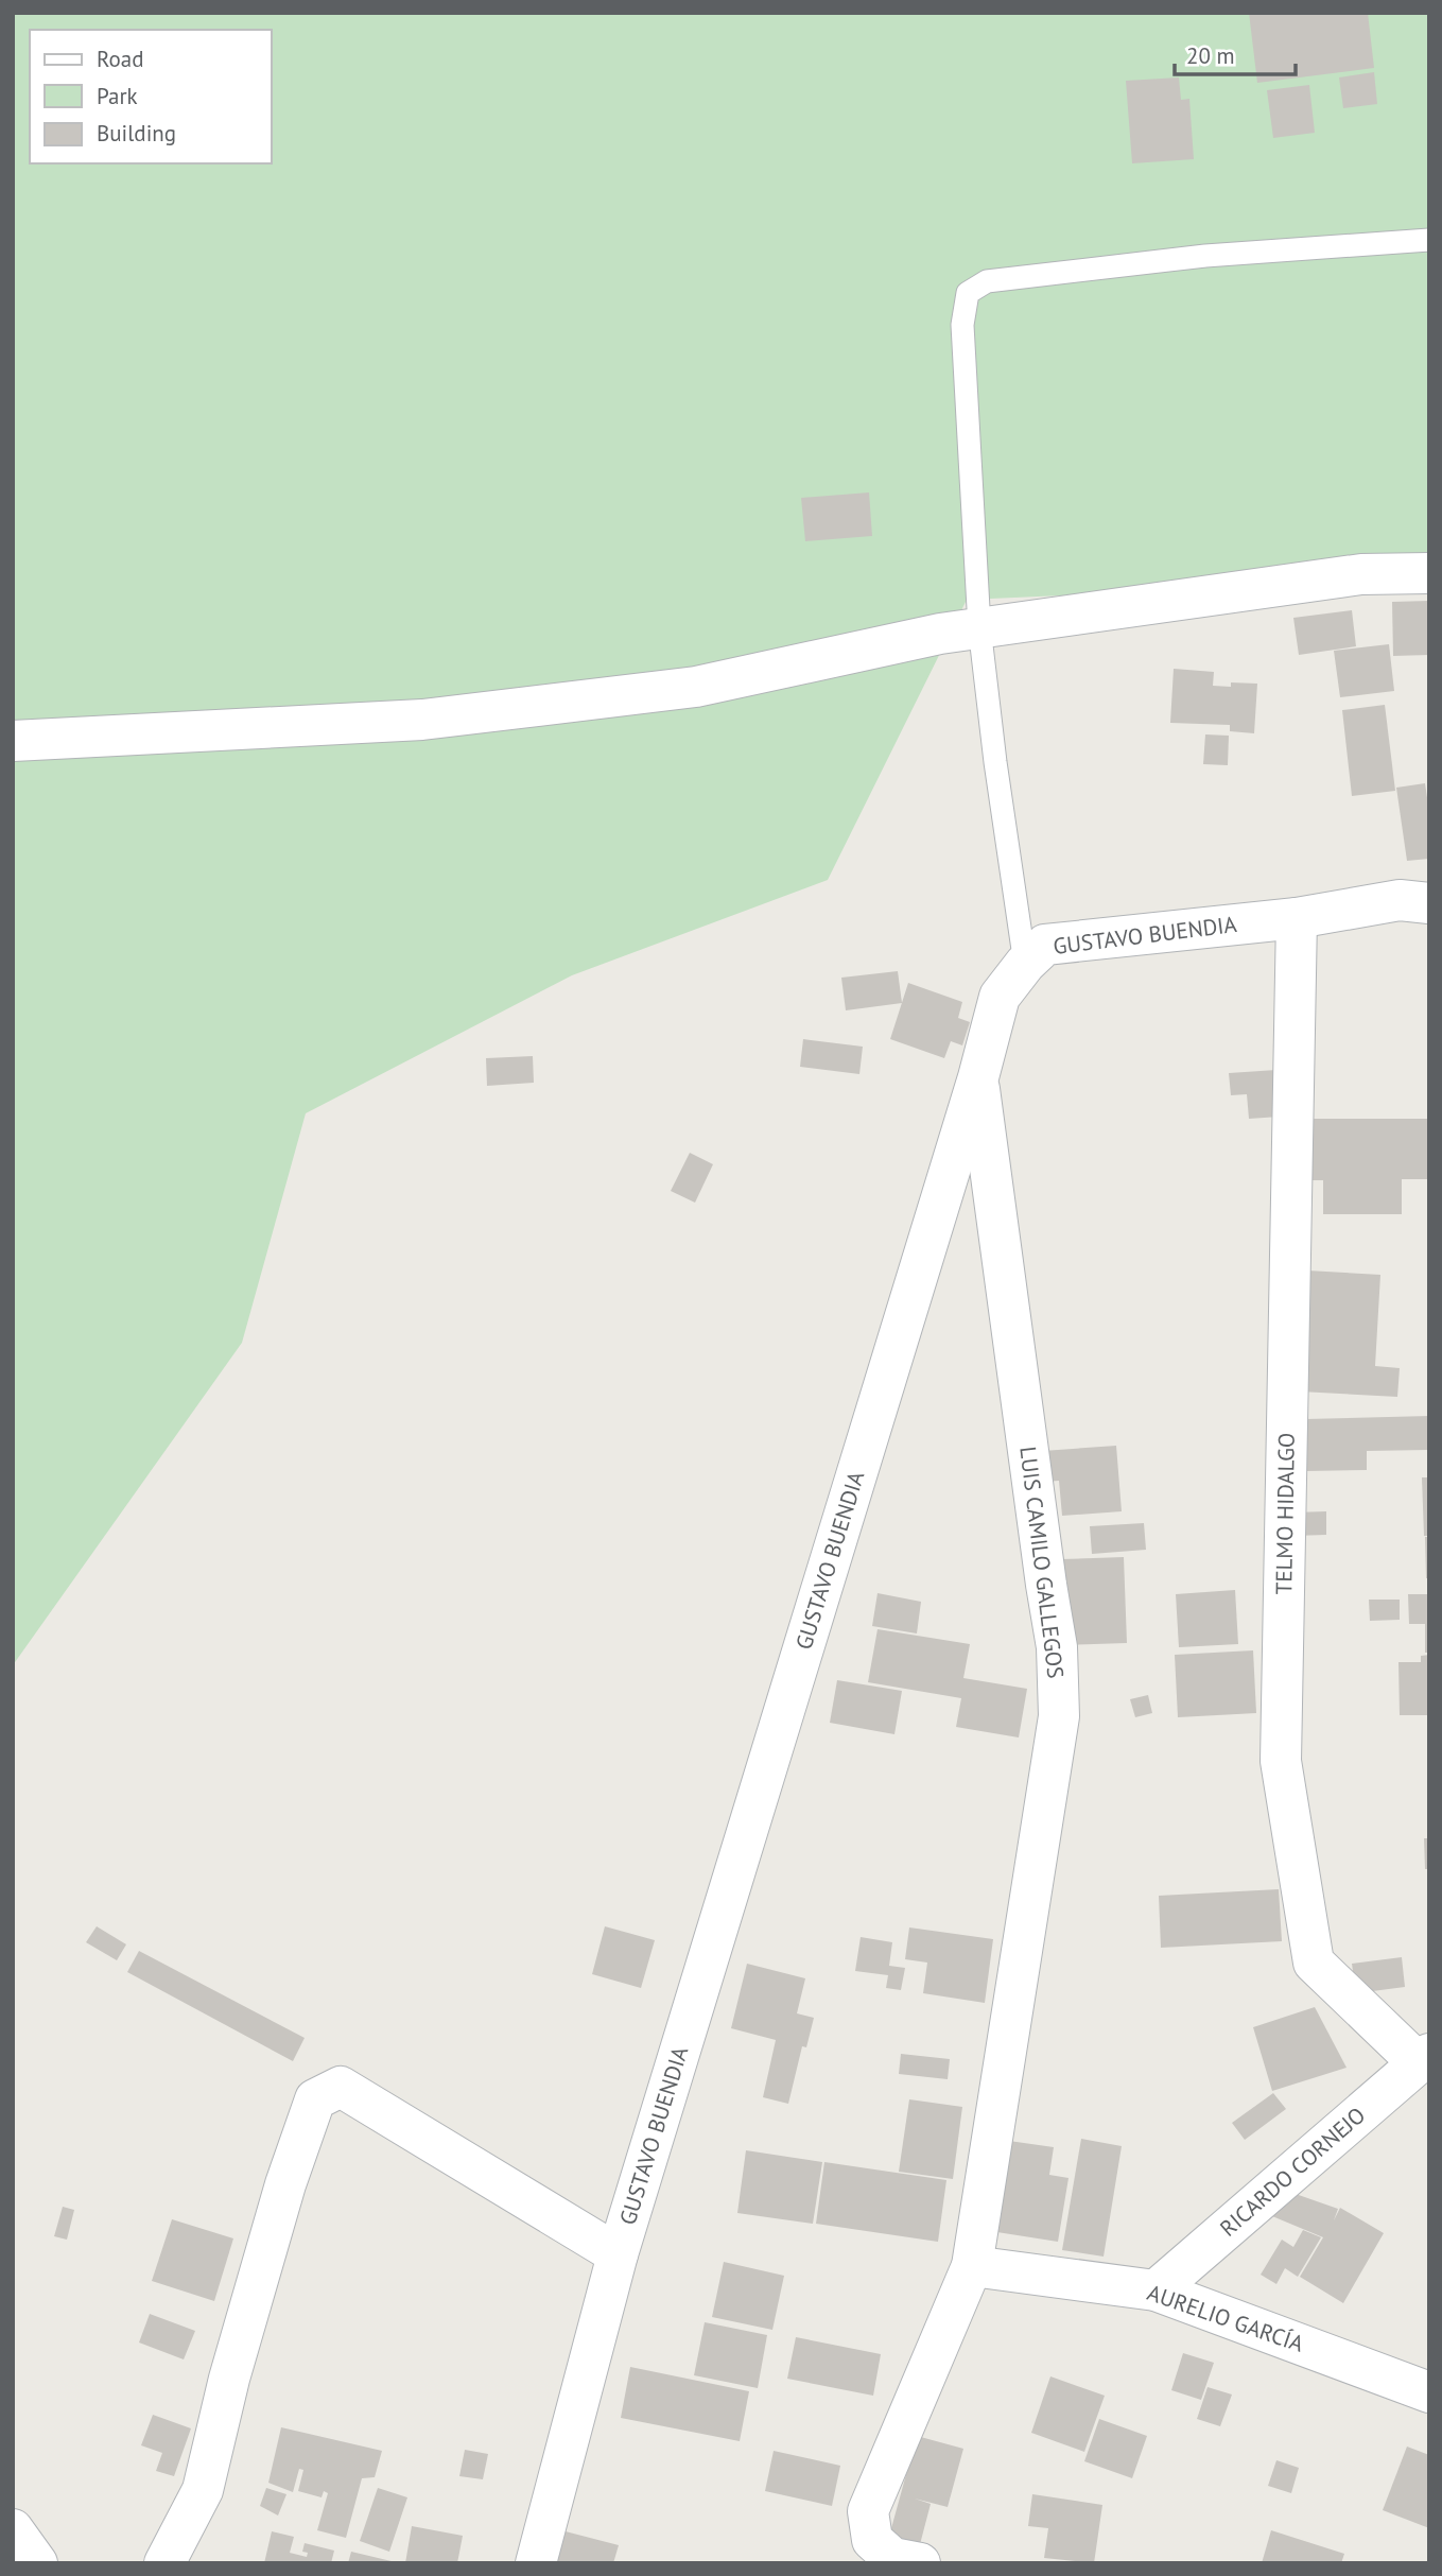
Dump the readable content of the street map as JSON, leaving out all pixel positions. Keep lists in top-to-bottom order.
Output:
{
  "streets": {
    "street": [
      "GUSTAVO BUENDIA",
      "TELMO HIDALGO",
      "LUIS CAMILO GALLEGOS",
      "RICARDO CORNEJO",
      "AURELIO GARCÍA"
    ]
  },
  "crossings": [
    ["GUSTAVO BUENDIA", "TELMO HIDALGO"],
    ["GUSTAVO BUENDIA", "LUIS CAMILO GALLEGOS"],
    ["TELMO HIDALGO", "RICARDO CORNEJO"],
    ["LUIS CAMILO GALLEGOS", "AURELIO GARCÍA"],
    ["RICARDO CORNEJO", "AURELIO GARCÍA"]
  ],
  "legend": ["Road", "Park", "Building"],
  "scale_bar": "20 m"
}
